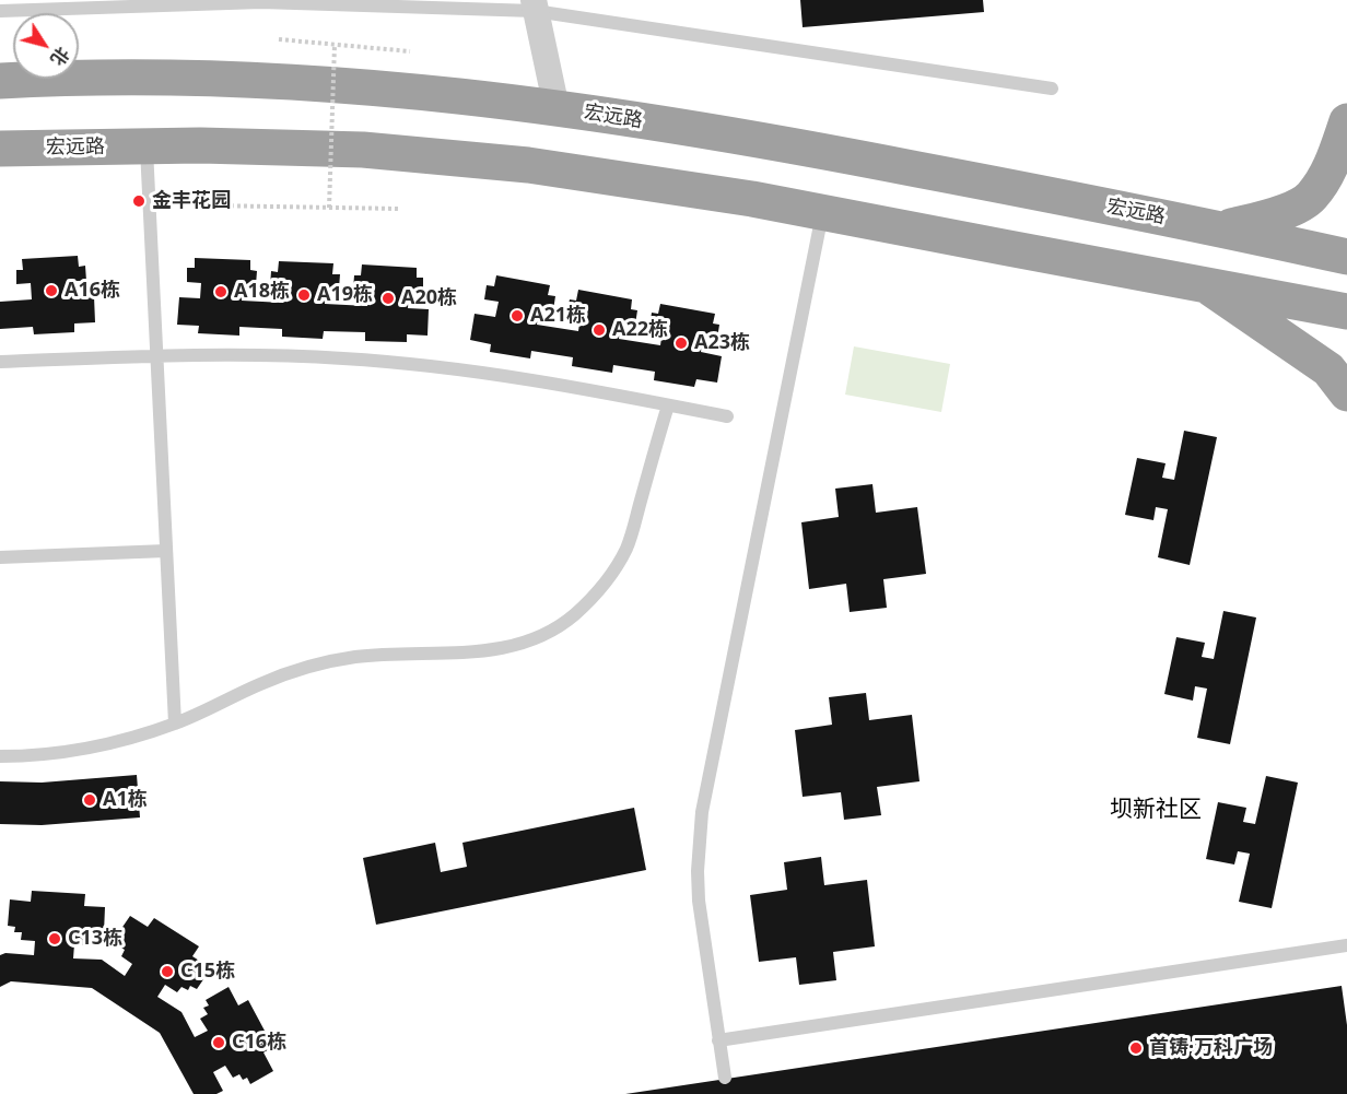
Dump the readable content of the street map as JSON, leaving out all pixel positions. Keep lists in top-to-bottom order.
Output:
{
  "streets": {
    "highway": ["宏远路"]
  },
  "districts": ["坝新社区"],
  "places": [
    "金丰花园",
    "A16栋",
    "A18栋",
    "A19栋",
    "A20栋",
    "A21栋",
    "A22栋",
    "A23栋",
    "A1栋",
    "C13栋",
    "C15栋",
    "C16栋",
    "首铸·万科广场"
  ],
  "north": "bottom right"
}
